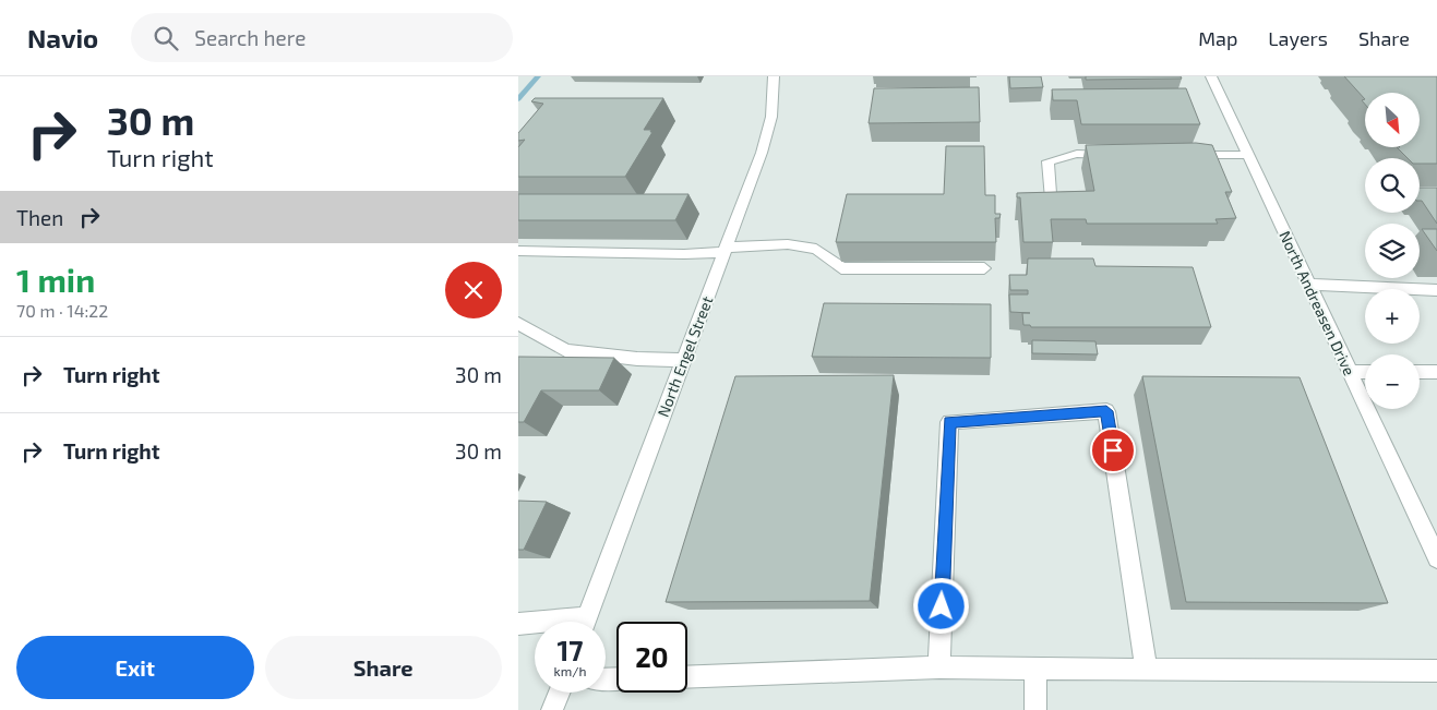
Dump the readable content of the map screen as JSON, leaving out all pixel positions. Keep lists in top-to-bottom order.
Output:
{
  "streets": {
    "street": ["North Andreasen Drive", "North Engel Street"]
  },
  "north": "bottom right",
  "page": {
    "header": "Navio",
    "search": "Search here",
    "nav": ["Map", "Layers", "Share"],
    "turn": ["30 m", "Turn right"],
    "map_buttons": ["+", "−"],
    "then": "Then",
    "heading": ["1 min", "70 m · 14:22"],
    "list": [
      {
        "name": "Turn right",
        "value": "30 m"
      },
      {
        "name": "Turn right",
        "value": "30 m"
      }
    ],
    "speed": "17 km/h",
    "limit": "20",
    "buttons": ["Exit", "Share"]
  }
}
